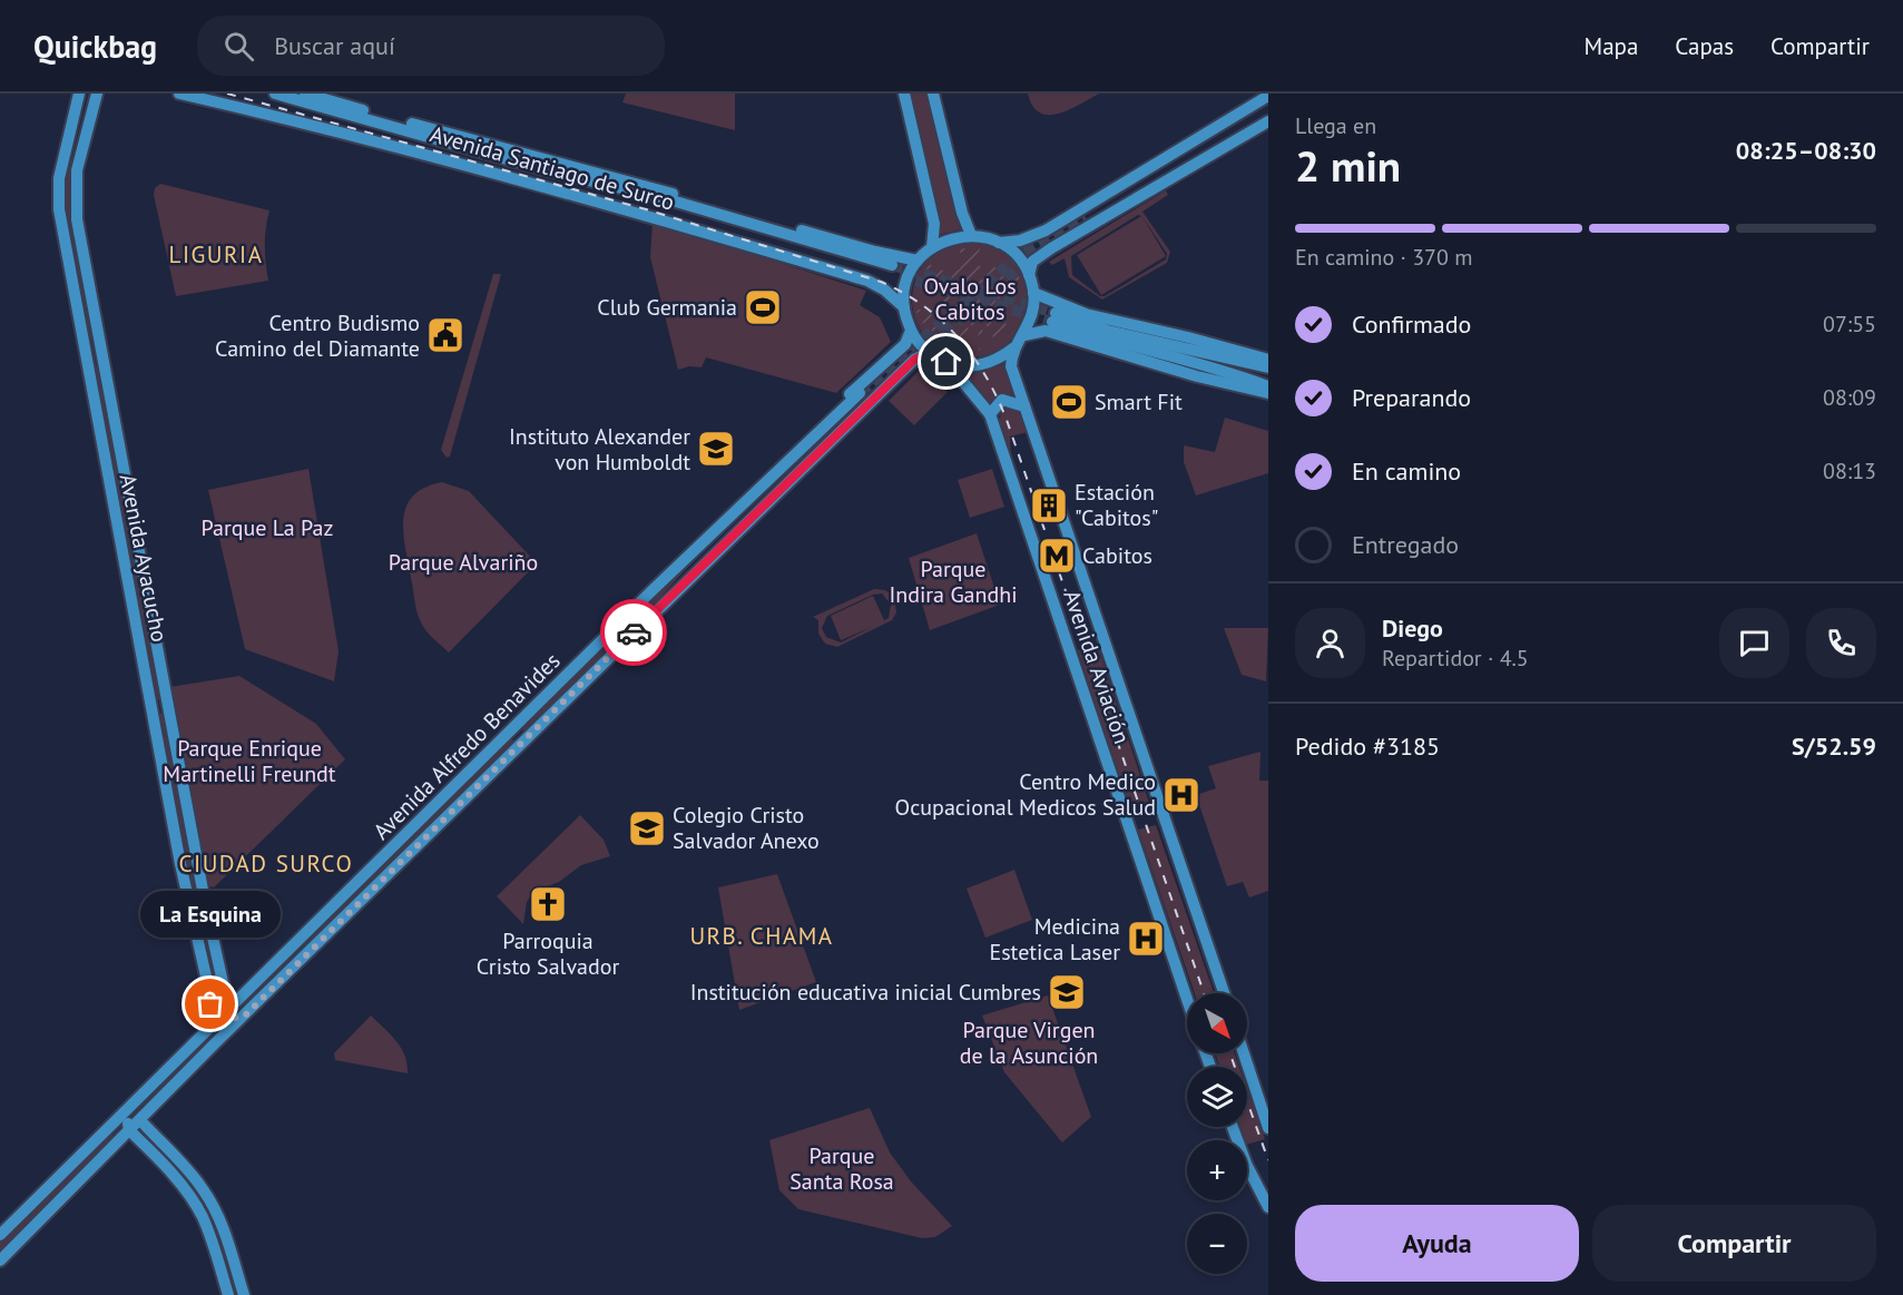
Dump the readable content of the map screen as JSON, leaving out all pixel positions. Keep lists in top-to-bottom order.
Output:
{
  "streets": {
    "main road": [
      "Avenida Santiago de Surco",
      "Avenida Ayacucho",
      "Avenida Aviación",
      "Avenida Alfredo Benavides"
    ]
  },
  "crossings": [
    ["Avenida Santiago de Surco", "Avenida Aviación"],
    ["Avenida Santiago de Surco", "Avenida Alfredo Benavides"],
    ["Avenida Ayacucho", "Avenida Alfredo Benavides"],
    ["Avenida Aviación", "Avenida Alfredo Benavides"]
  ],
  "districts": ["LIGURIA", "CIUDAD SURCO", "URB. CHAMA"],
  "parks": [
    "Ovalo Los Cabitos",
    "Parque La Paz",
    "Parque Alvariño",
    "Parque Indira Gandhi",
    "Parque Enrique Martinelli Freundt",
    "Parque Virgen de la Asunción",
    "Parque Santa Rosa"
  ],
  "places": {
    "sports": ["Club Germania", "Smart Fit"],
    "public building": ["Centro Budismo Camino del Diamante"],
    "school or university": ["Instituto Alexander von Humboldt", "Colegio Cristo Salvador Anexo", "Institución educativa inicial Cumbres"],
    "building": ["Estación \"Cabitos\""],
    "metro station": ["Cabitos"],
    "hospital": ["Centro Medico Ocupacional Medicos Salud", "Medicina Estetica Laser"],
    "church": ["Parroquia Cristo Salvador"],
    "other": ["La Esquina"]
  },
  "north": "bottom right",
  "page": {
    "header": "Quickbag",
    "search": "Buscar aquí",
    "nav": ["Mapa", "Capas", "Compartir"],
    "heading": ["2 min", "Llega en", "08:25–08:30"],
    "panel": [
      "Diego",
      "Repartidor · 4.5",
      "Pedido #3185",
      "S/52.59"
    ],
    "bar": "En camino · 370 m",
    "list": [
      ["Confirmado", "07:55"],
      ["Preparando", "08:09"],
      ["En camino", "08:13"],
      "Entregado"
    ],
    "bubble": "La Esquina",
    "map_buttons": ["+", "−"],
    "buttons": ["Ayuda", "Compartir"]
  }
}
